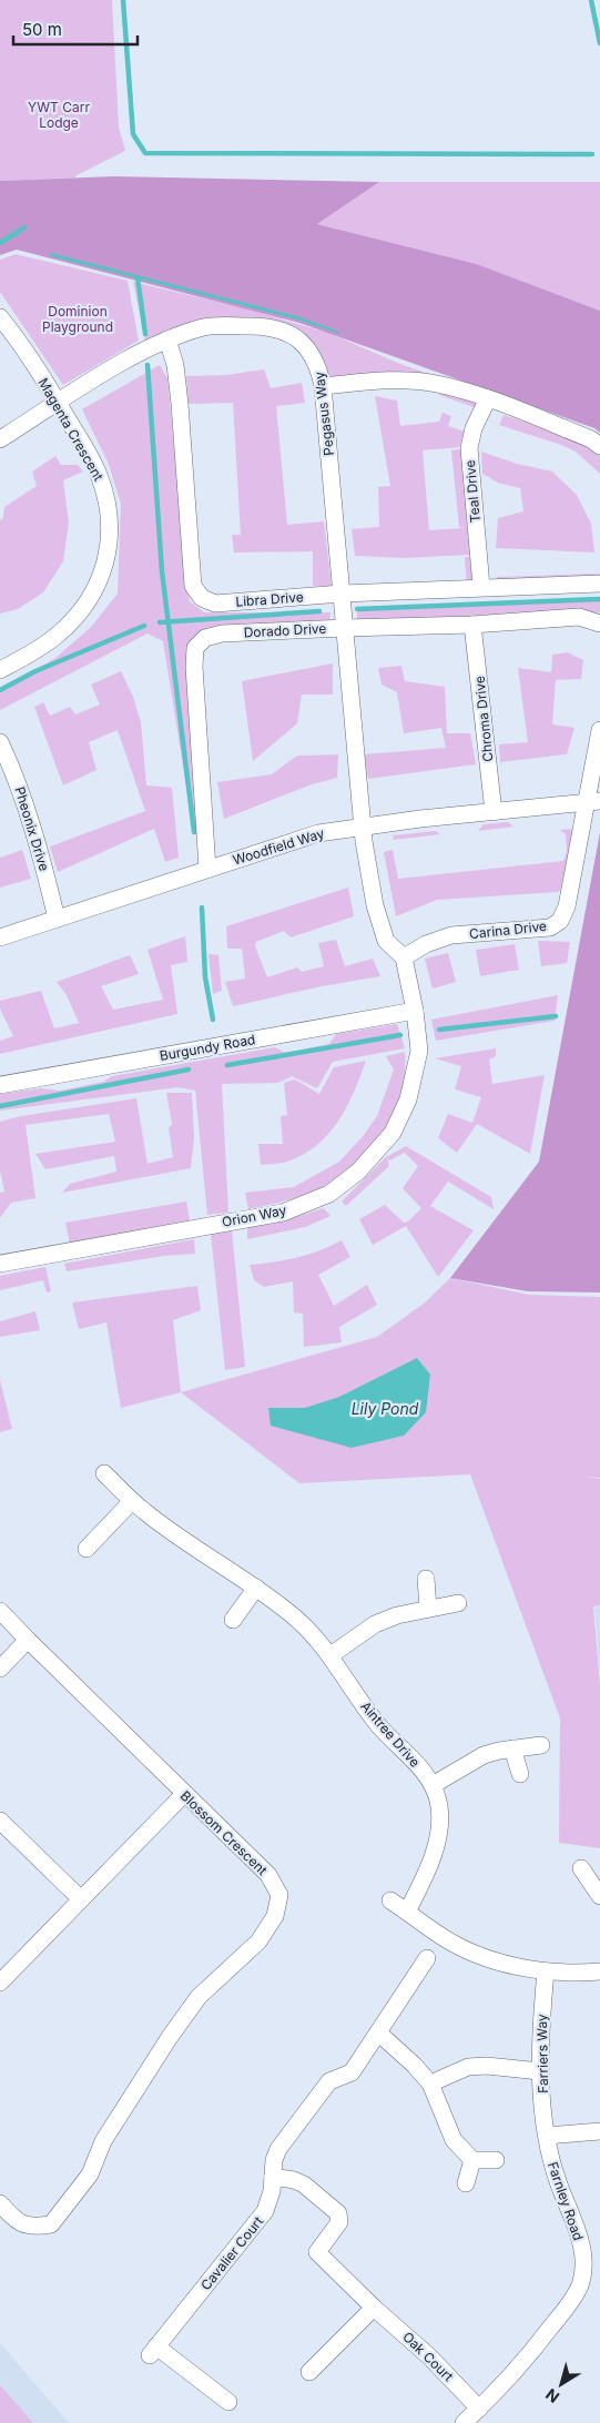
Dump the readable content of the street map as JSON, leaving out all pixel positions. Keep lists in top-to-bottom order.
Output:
{
  "streets": {
    "street": [
      "Pegasus Way",
      "Magenta Crescent",
      "Teal Drive",
      "Libra Drive",
      "Dorado Drive",
      "Chroma Drive",
      "Pheonix Drive",
      "Woodfield Way",
      "Carina Drive",
      "Burgundy Road",
      "Orion Way",
      "Aintree Drive",
      "Blossom Crescent",
      "Farriers Way",
      "Farnley Road",
      "Cavalier Court",
      "Oak Court"
    ]
  },
  "crossings": [
    ["Pegasus Way", "Magenta Crescent"],
    ["Pegasus Way", "Libra Drive"],
    ["Pegasus Way", "Dorado Drive"],
    ["Pegasus Way", "Woodfield Way"],
    ["Teal Drive", "Libra Drive"],
    ["Dorado Drive", "Chroma Drive"],
    ["Dorado Drive", "Woodfield Way"],
    ["Chroma Drive", "Woodfield Way"],
    ["Pheonix Drive", "Woodfield Way"],
    ["Woodfield Way", "Carina Drive"],
    ["Carina Drive", "Orion Way"],
    ["Burgundy Road", "Orion Way"],
    ["Farriers Way", "Farnley Road"],
    ["Farnley Road", "Oak Court"],
    ["Cavalier Court", "Oak Court"]
  ],
  "water": ["Lily Pond"],
  "parks": ["YWT Carr Lodge", "Dominion Playground"],
  "scale_bar": "50 m",
  "north": "bottom left"
}
